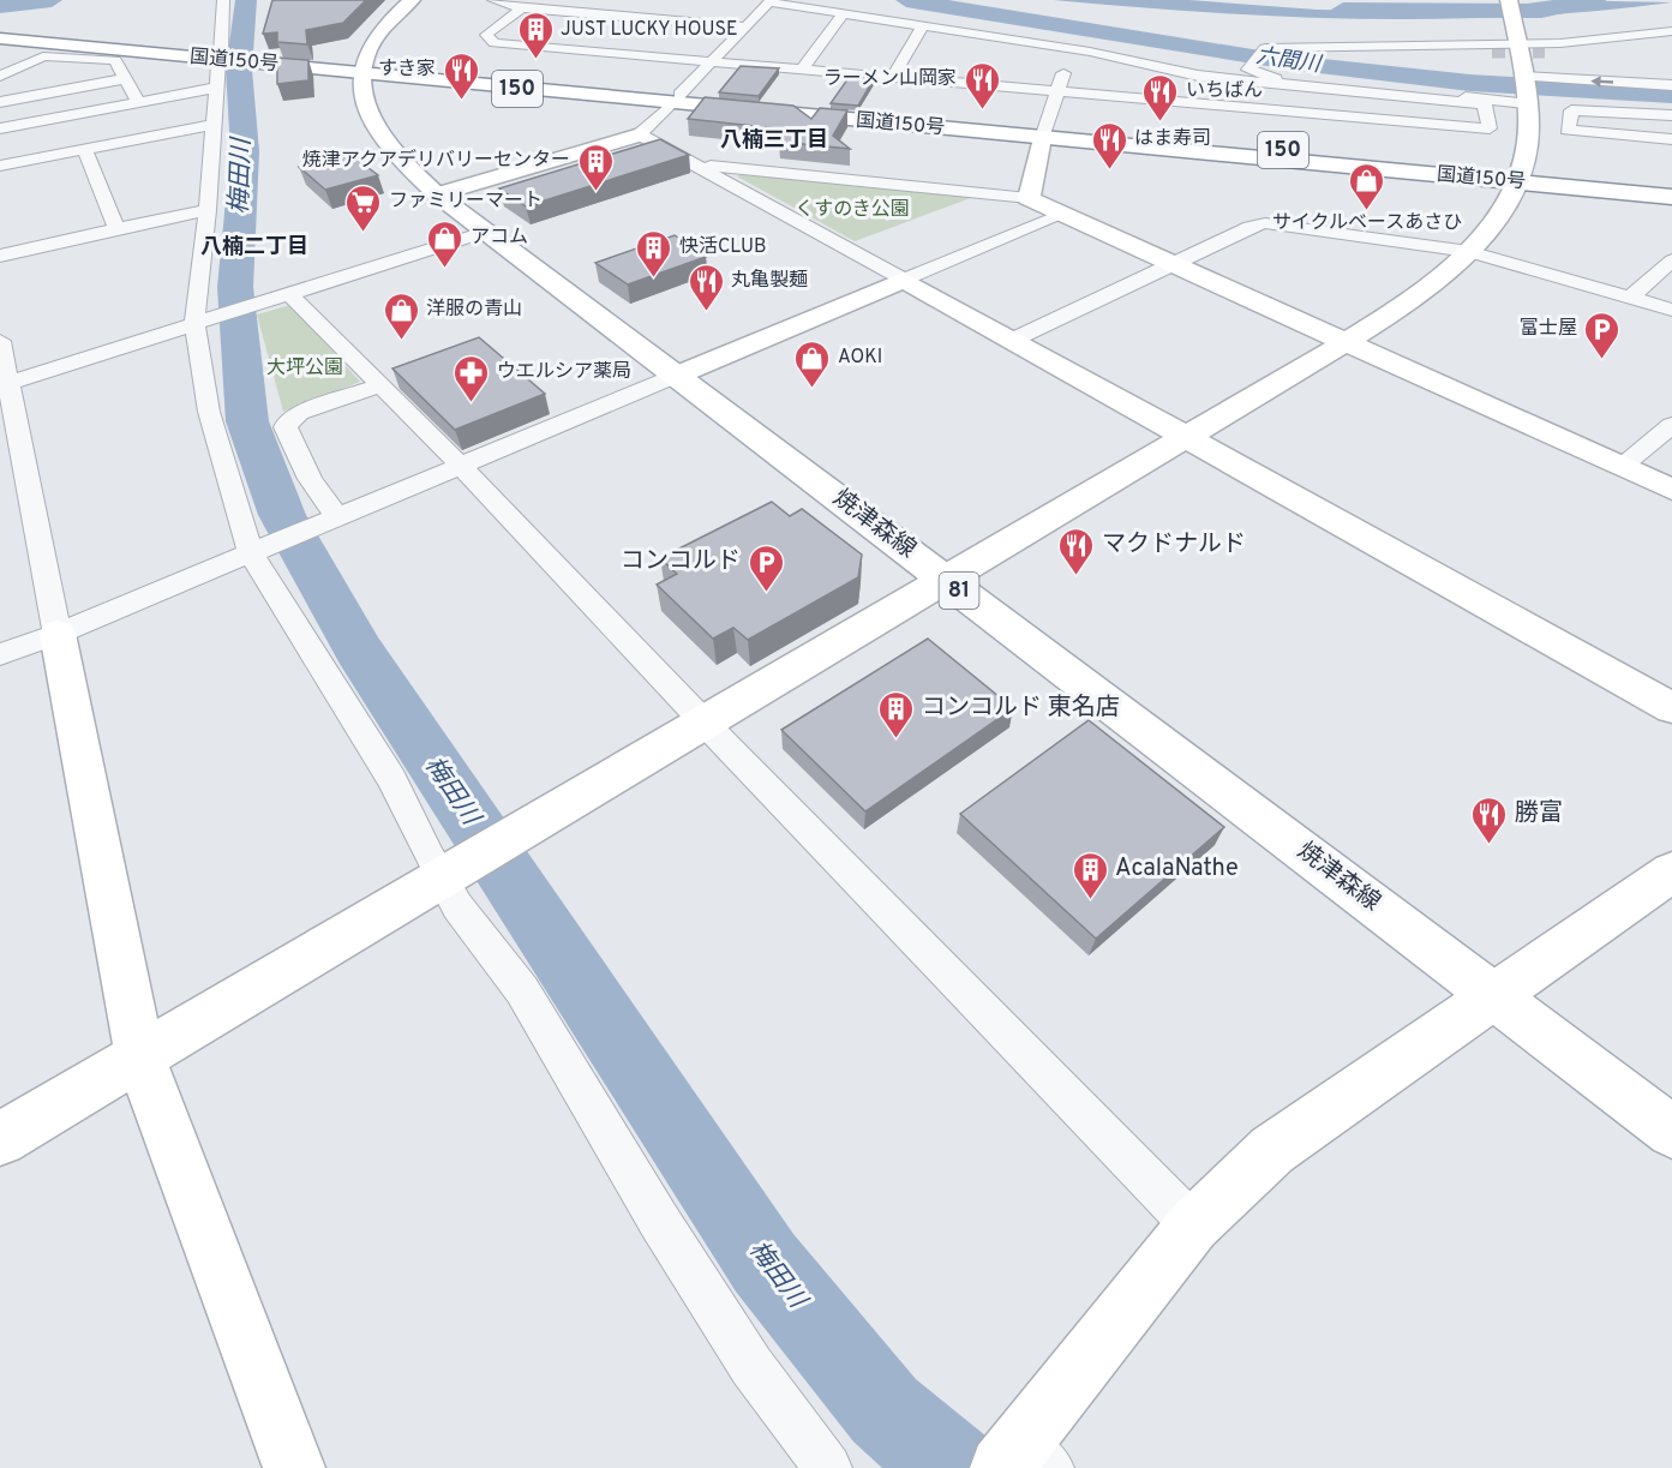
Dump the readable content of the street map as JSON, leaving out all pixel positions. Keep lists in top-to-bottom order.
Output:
{
  "streets": {
    "main road": [
      "国道150号",
      "150",
      "焼津森線",
      "81"
    ]
  },
  "crossings": [
    ["国道150号", "焼津森線"]
  ],
  "districts": ["八楠三丁目", "八楠二丁目"],
  "water": ["六間川", "梅田川"],
  "parks": ["くすのき公園", "大坪公園"],
  "places": {
    "building": [
      "JUST LUCKY HOUSE",
      "焼津アクアデリバリーセンター",
      "快活CLUB",
      "コンコルド 東名店",
      "AcalaNathe"
    ],
    "restaurant": [
      "すき家",
      "ラーメン山岡家",
      "いちばん",
      "はま寿司",
      "丸亀製麺",
      "マクドナルド",
      "勝富"
    ],
    "shop": [
      "サイクルベースあさひ",
      "アコム",
      "洋服の青山",
      "AOKI"
    ],
    "supermarket": ["ファミリーマート"],
    "parking": ["富士屋", "コンコルド"],
    "pharmacy": ["ウエルシア薬局"]
  }
}
